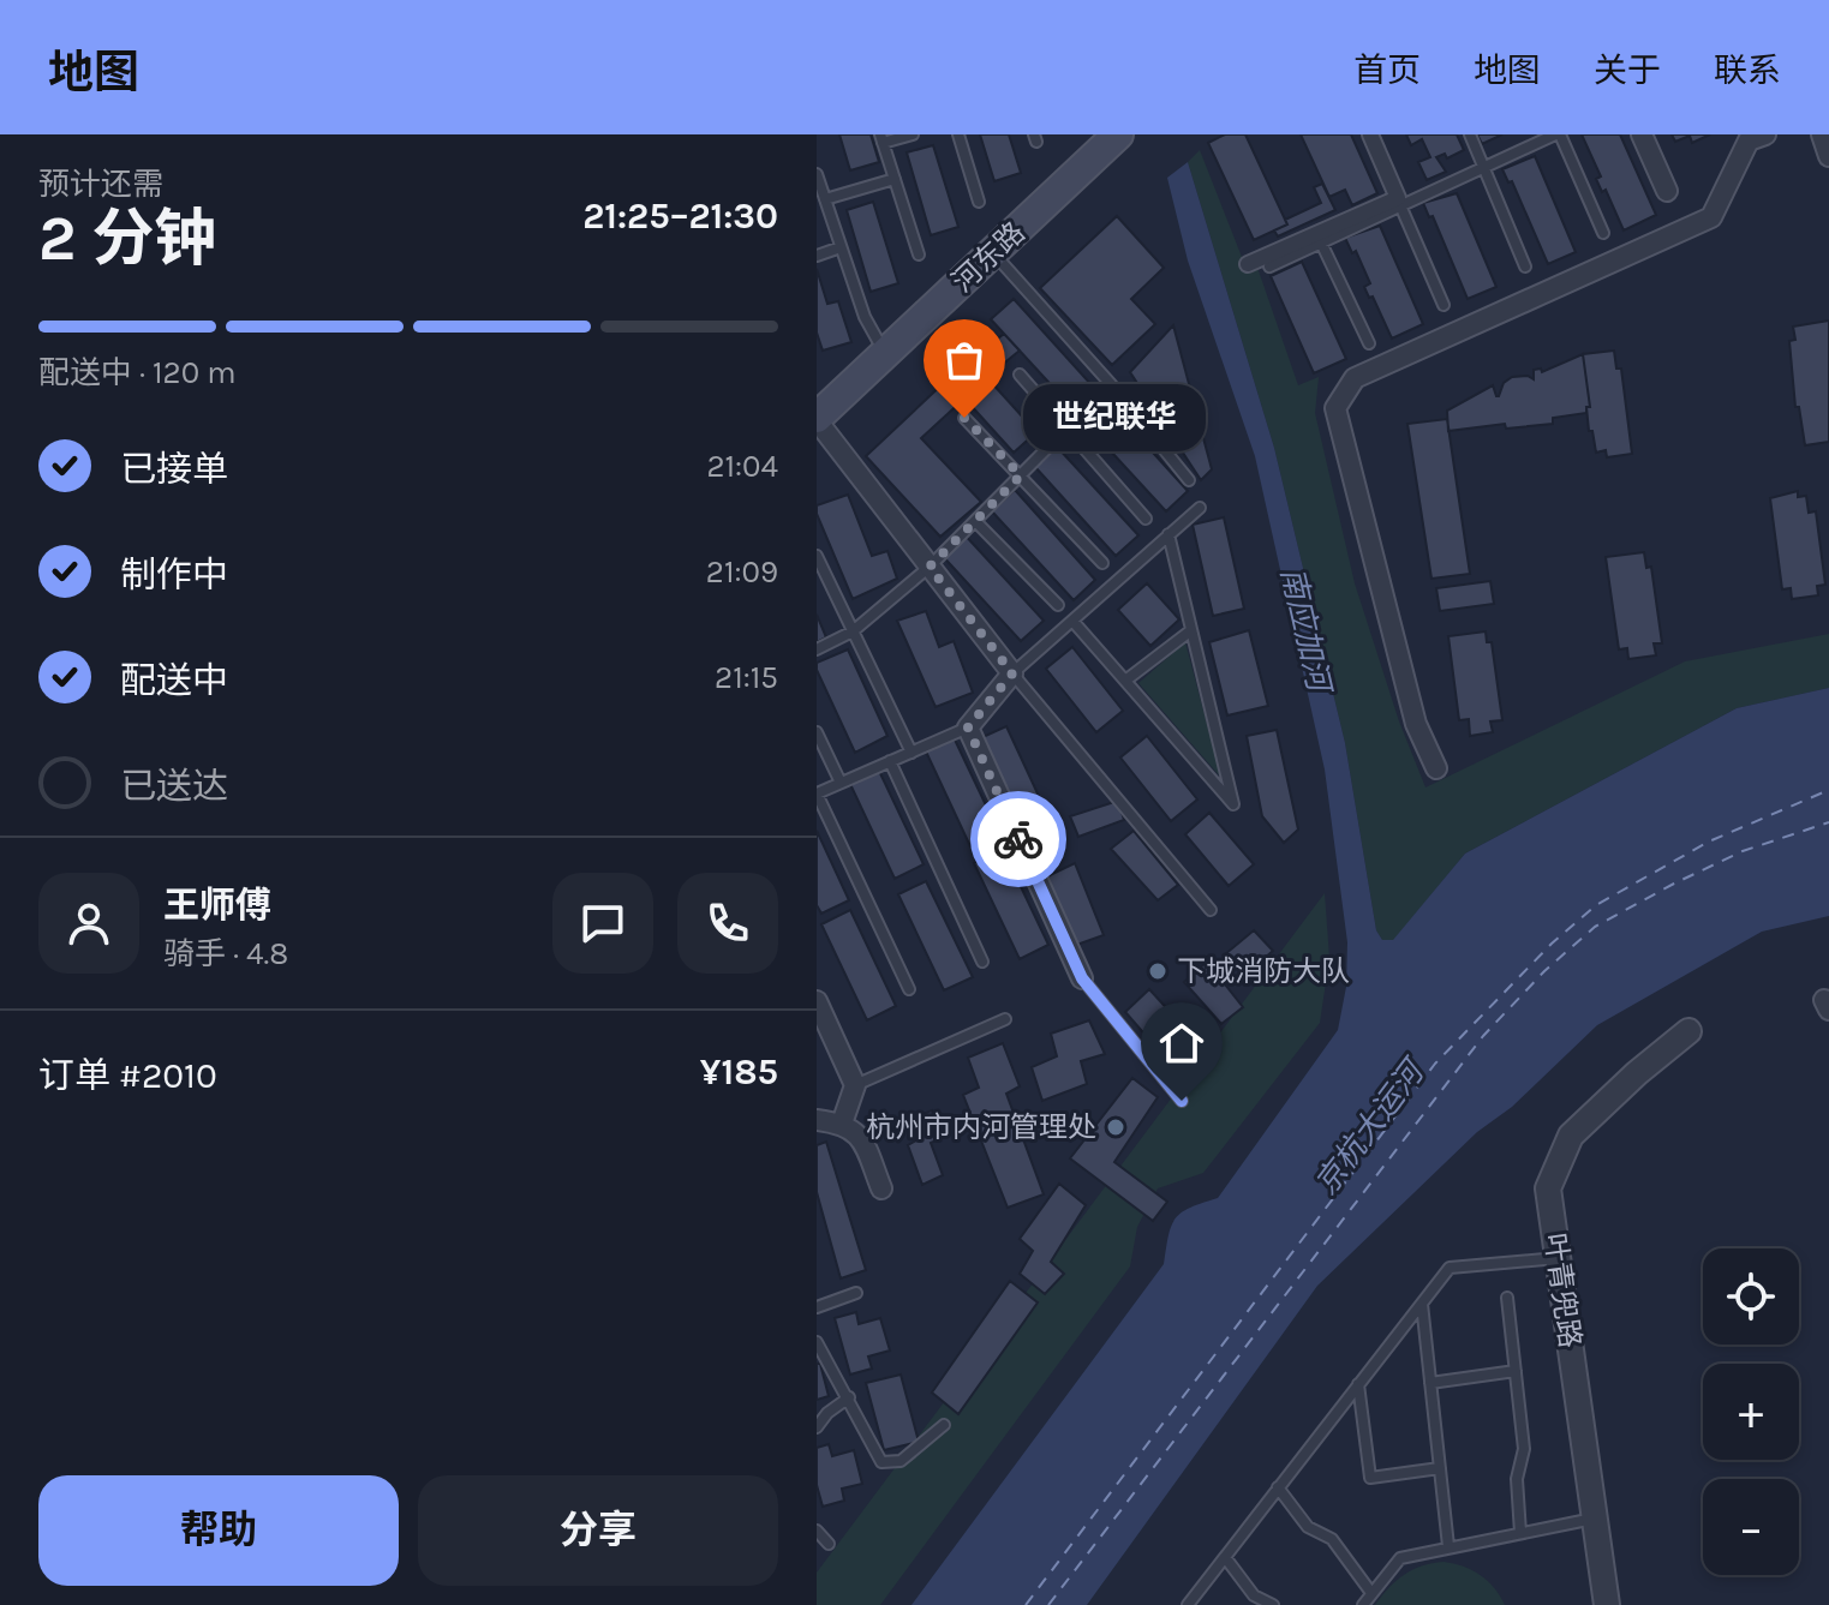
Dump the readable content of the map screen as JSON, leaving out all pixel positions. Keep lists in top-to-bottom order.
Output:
{
  "streets": {
    "main road": ["河东路"],
    "street": ["叶青兜路"]
  },
  "water": ["南应加河", "京杭大运河"],
  "places": ["世纪联华", "下城消防大队", "杭州市内河管理处"],
  "page": {
    "header": "地图",
    "nav": [
      "首页",
      "地图",
      "关于",
      "联系"
    ],
    "heading": ["2 分钟", "预计还需", "21:25–21:30"],
    "panel": [
      "王师傅",
      "骑手 · 4.8",
      "订单 #2010",
      "¥185"
    ],
    "bar": "配送中 · 120 m",
    "bubble": "世纪联华",
    "list": [
      ["已接单", "21:04"],
      ["制作中", "21:09"],
      ["配送中", "21:15"],
      "已送达"
    ],
    "map_buttons": ["+", "−"],
    "buttons": ["帮助", "分享"]
  }
}
